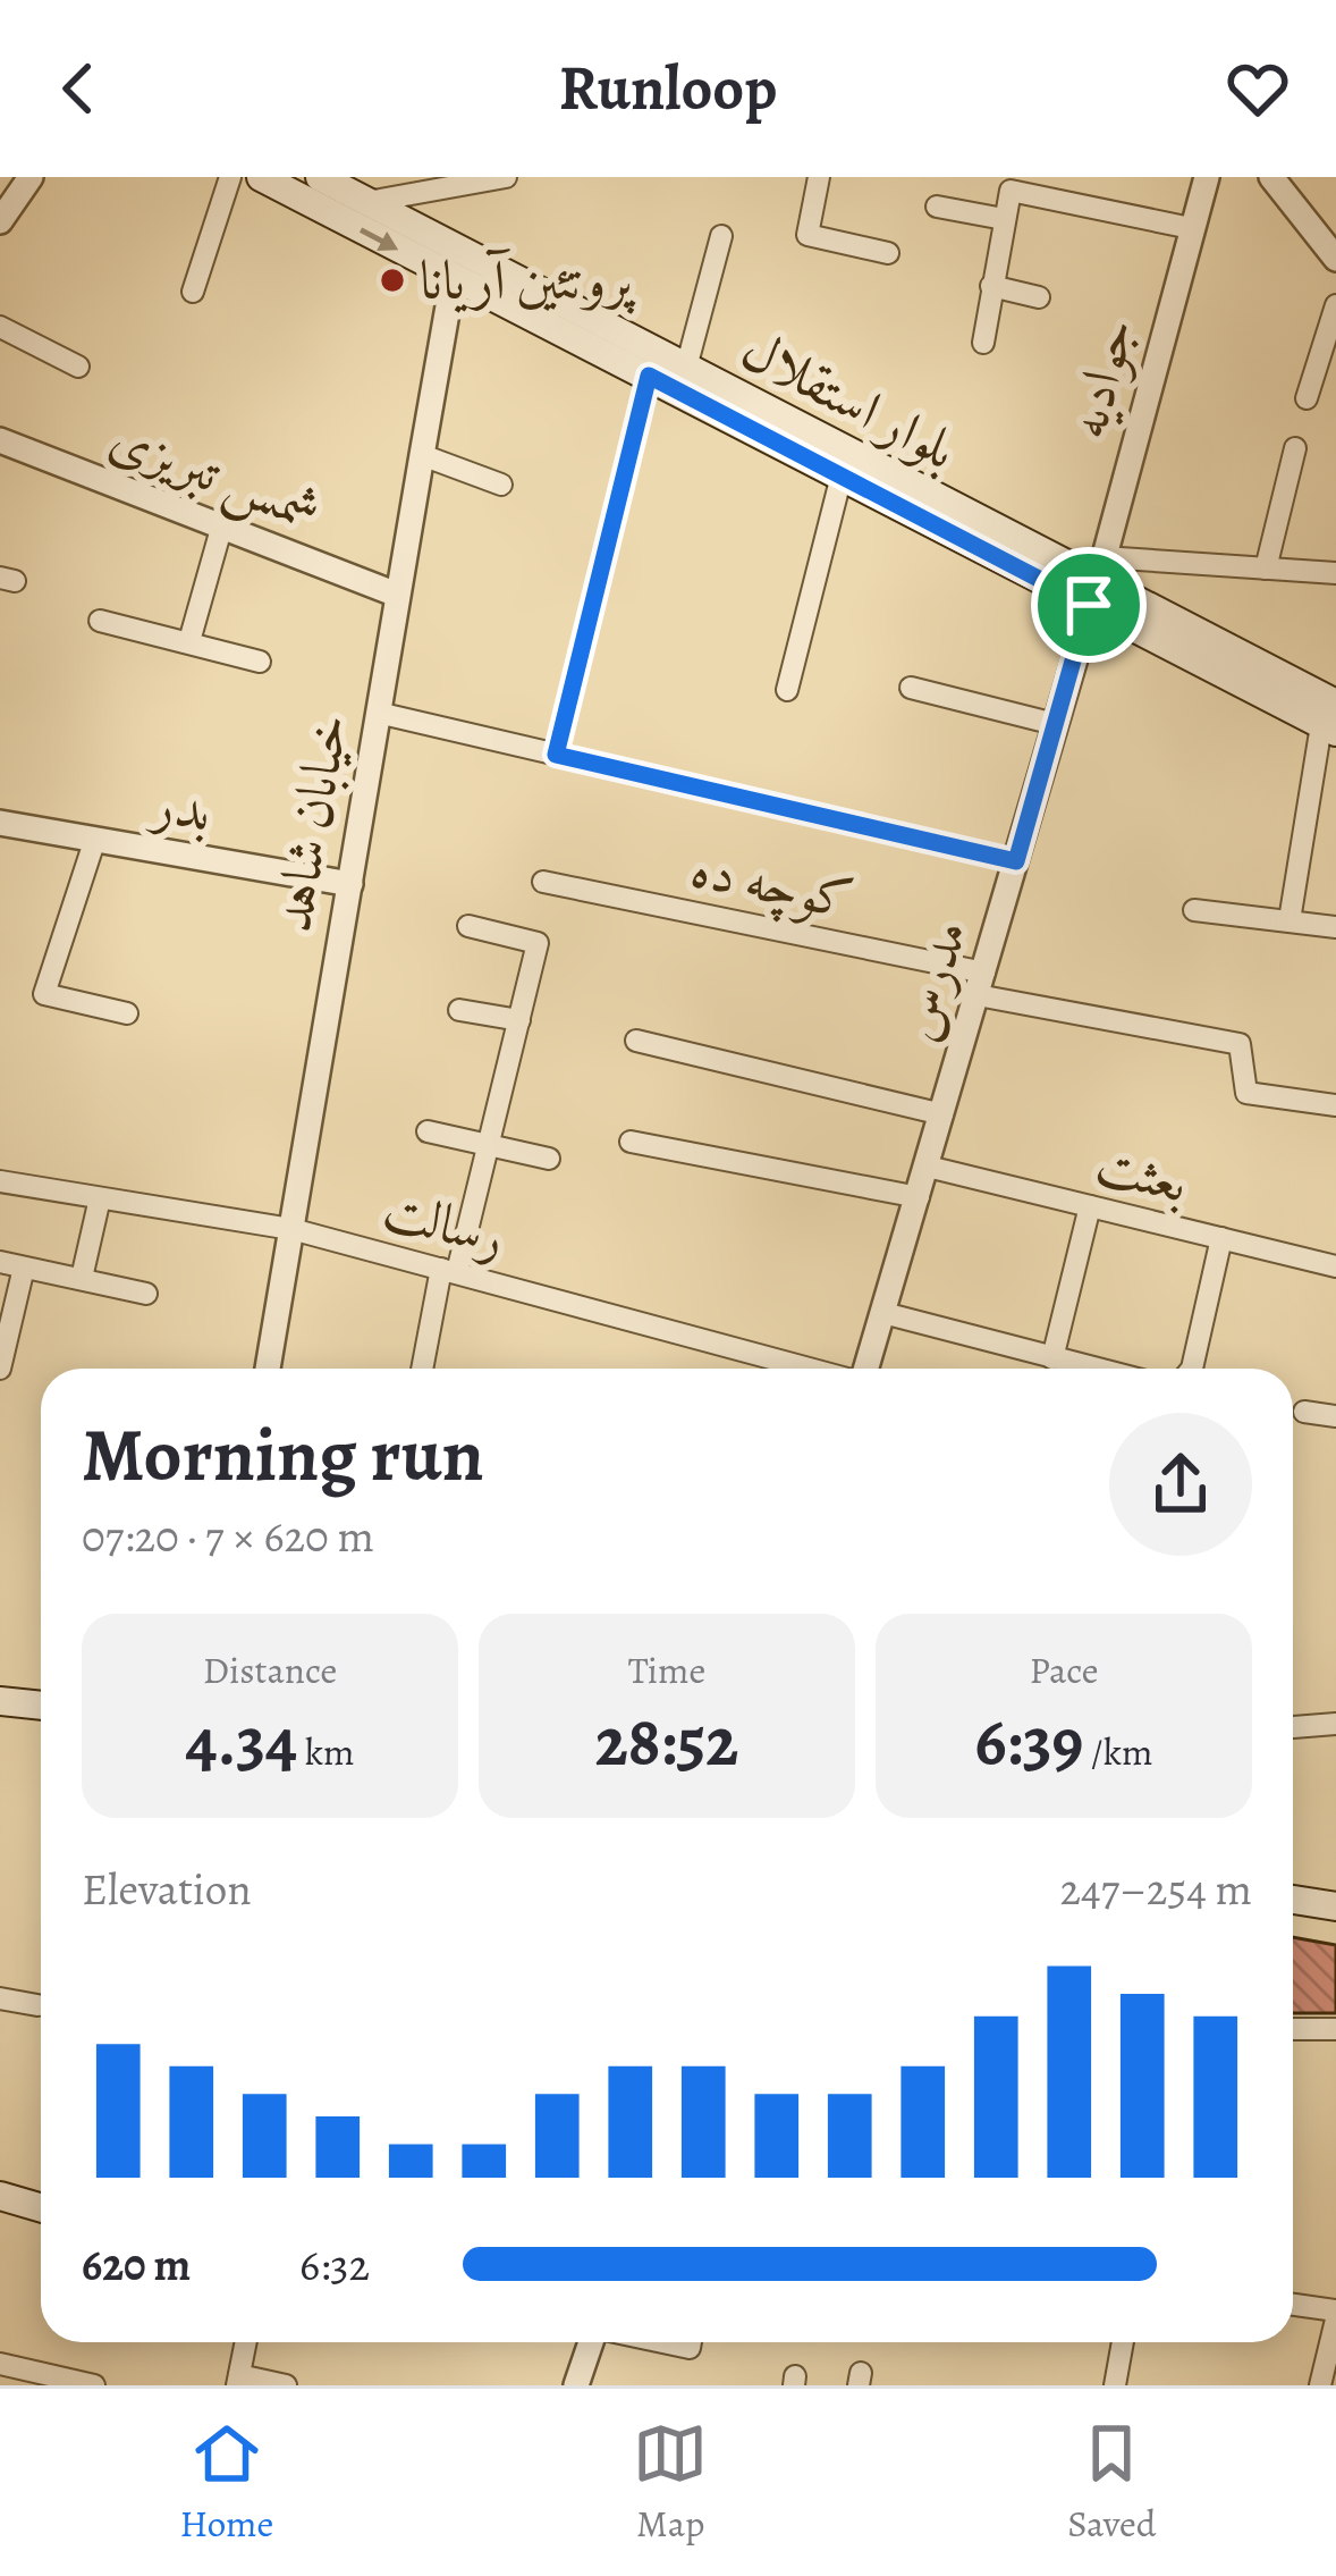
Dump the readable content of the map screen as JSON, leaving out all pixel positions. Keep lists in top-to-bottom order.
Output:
{
  "streets": {
    "main road": ["بلوار استقلال"],
    "street": [
      "جوادیه",
      "شمس تبریزی",
      "بدر",
      "خیابان شاهد",
      "کوچه ده",
      "مدرس",
      "بعثت",
      "رسالت"
    ]
  },
  "crossings": [
    ["جوادیه", "بلوار استقلال"],
    ["جوادیه", "مدرس"],
    ["بلوار استقلال", "خیابان شاهد"],
    ["بلوار استقلال", "مدرس"],
    ["شمس تبریزی", "خیابان شاهد"],
    ["بدر", "خیابان شاهد"],
    ["خیابان شاهد", "رسالت"],
    ["کوچه ده", "مدرس"],
    ["مدرس", "بعثت"]
  ],
  "places": ["پروتئین آریانا"],
  "page": {
    "header": "Runloop",
    "heading": ["Morning run", "07:20 · 7 × 620 m"],
    "stats": [
      ["Distance", "4.34 km"],
      ["Time", "28:52"],
      ["Pace", "6:39 /km"]
    ],
    "chart": ["Elevation", "247–254 m"],
    "list": [
      {
        "name": "620 m",
        "note": "6:32"
      }
    ],
    "tabs": ["Home", "Map", "Saved"]
  }
}
